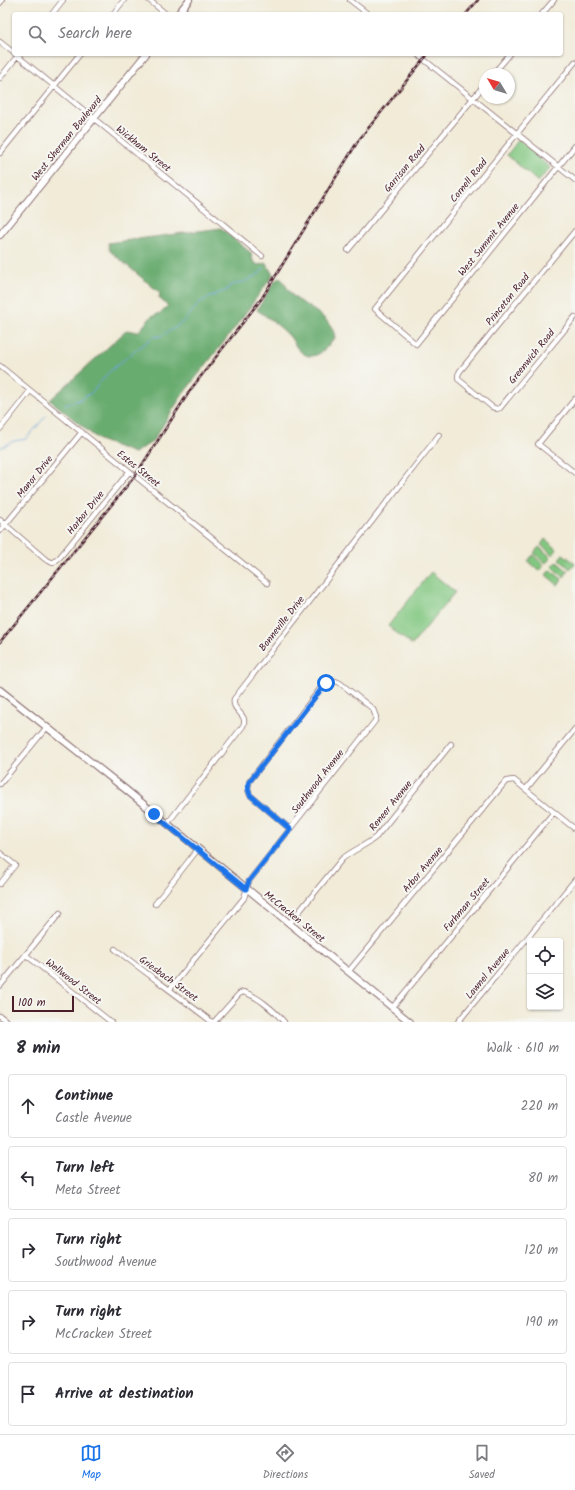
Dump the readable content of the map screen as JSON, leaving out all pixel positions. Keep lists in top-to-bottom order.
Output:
{
  "streets": {
    "street": [
      "West Sherman Boulevard",
      "Wickham Street",
      "Garrison Road",
      "Cornell Road",
      "West Summit Avenue",
      "Princeton Road",
      "Greenwich Road",
      "Estes Street",
      "Manor Drive",
      "Harbor Drive",
      "Bonneville Drive",
      "Southwood Avenue",
      "Reneer Avenue",
      "Arbor Avenue",
      "Furhman Street",
      "McCracken Street",
      "Lawnel Avenue",
      "Griesbach Street",
      "Wellwood Street"
    ]
  },
  "crossings": [
    ["West Sherman Boulevard", "Wickham Street"],
    ["Cornell Road", "West Summit Avenue"],
    ["Princeton Road", "Greenwich Road"],
    ["Estes Street", "Manor Drive"],
    ["Estes Street", "Harbor Drive"],
    ["Manor Drive", "Harbor Drive"],
    ["Bonneville Drive", "McCracken Street"],
    ["Southwood Avenue", "McCracken Street"],
    ["Southwood Avenue", "Griesbach Street"],
    ["Reneer Avenue", "McCracken Street"],
    ["Arbor Avenue", "McCracken Street"],
    ["Furhman Street", "McCracken Street"]
  ],
  "scale_bar": "100 m",
  "north": "top left",
  "page": {
    "search": "Search here",
    "scale": "100 m",
    "heading": ["8 min", "Walk · 610 m"],
    "list": [
      ["Continue", "Castle Avenue", "220 m"],
      ["Turn left", "Meta Street", "80 m"],
      ["Turn right", "Southwood Avenue", "120 m"],
      ["Turn right", "McCracken Street", "190 m"],
      "Arrive at destination"
    ],
    "nav": ["Map", "Directions", "Saved"]
  }
}
